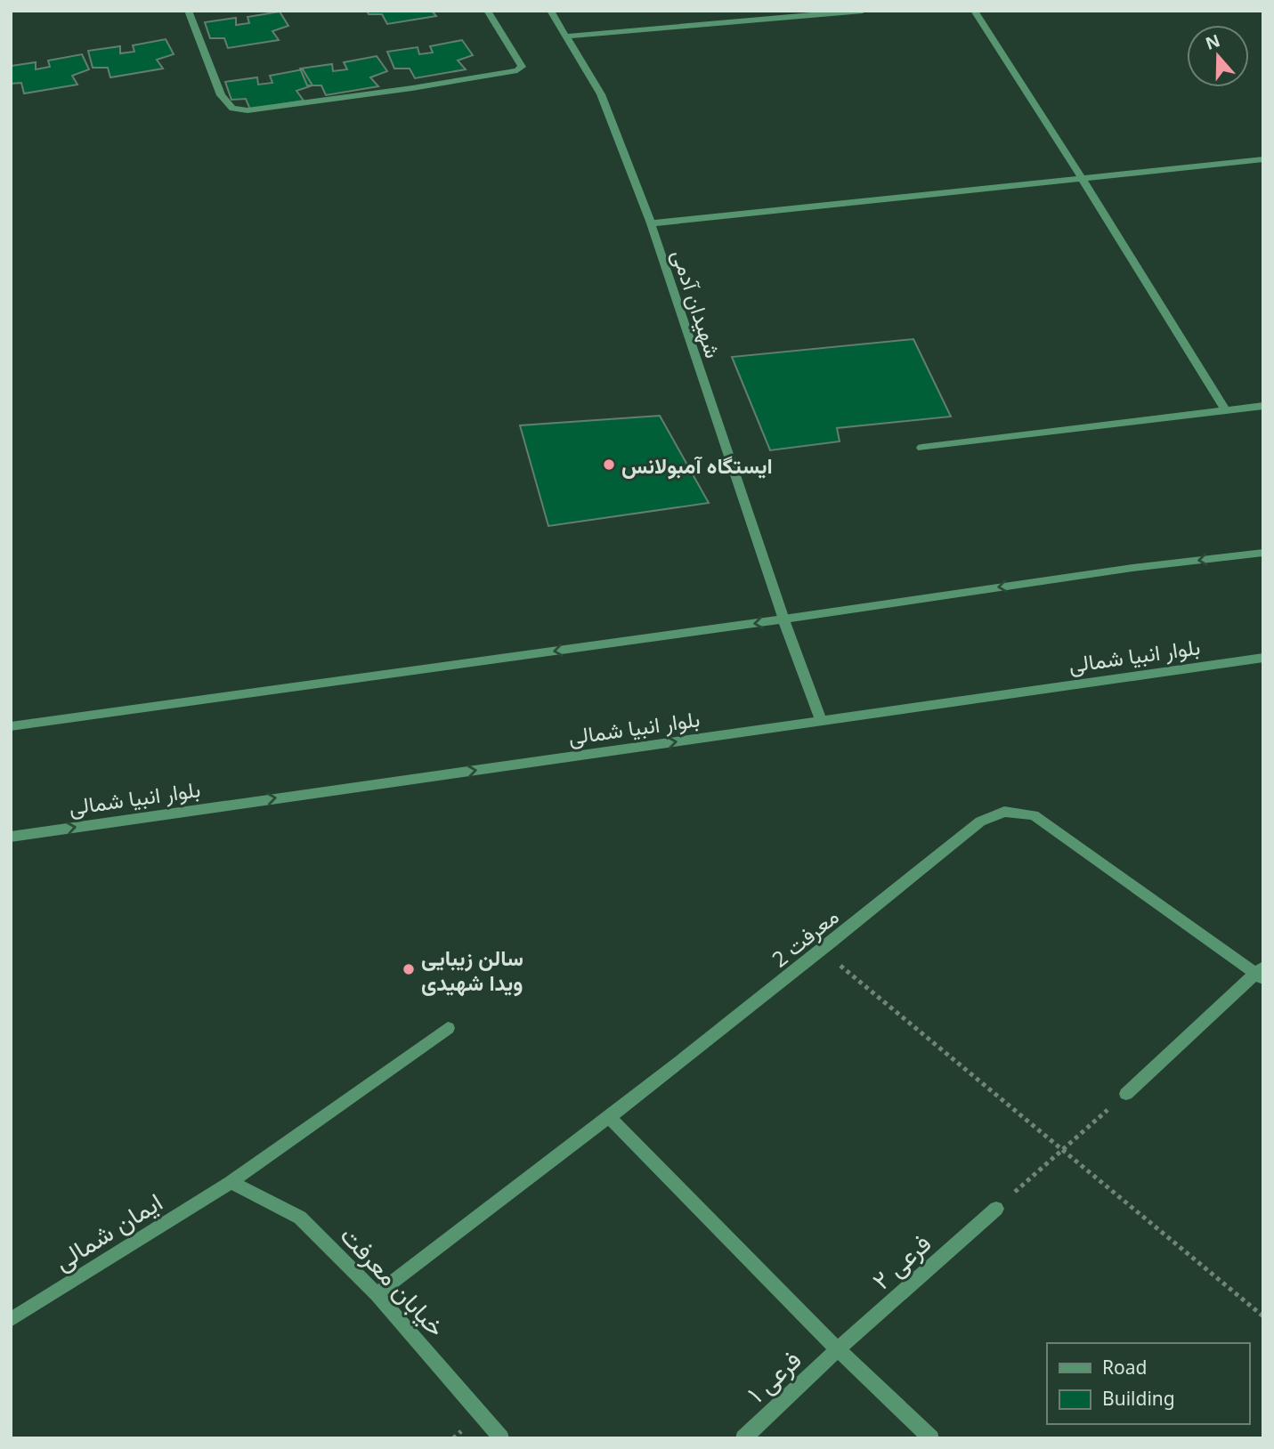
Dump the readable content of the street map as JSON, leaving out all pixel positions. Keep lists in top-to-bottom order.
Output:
{
  "streets": {
    "street": [
      "شهیدان آدمی",
      "بلوار انبیا شمالی",
      "معرفت 2",
      "ایمان شمالی",
      "فرعی ۲",
      "خیابان معرفت",
      "فرعی ۱"
    ]
  },
  "crossings": [
    ["شهیدان آدمی", "بلوار انبیا شمالی"],
    ["معرفت 2", "خیابان معرفت"],
    ["ایمان شمالی", "خیابان معرفت"],
    ["فرعی ۲", "فرعی ۱"]
  ],
  "places": ["ایستگاه آمبولانس", "سالن زیبایی ویدا شهیدی"],
  "legend": ["Road", "Building"],
  "north": "top"
}
